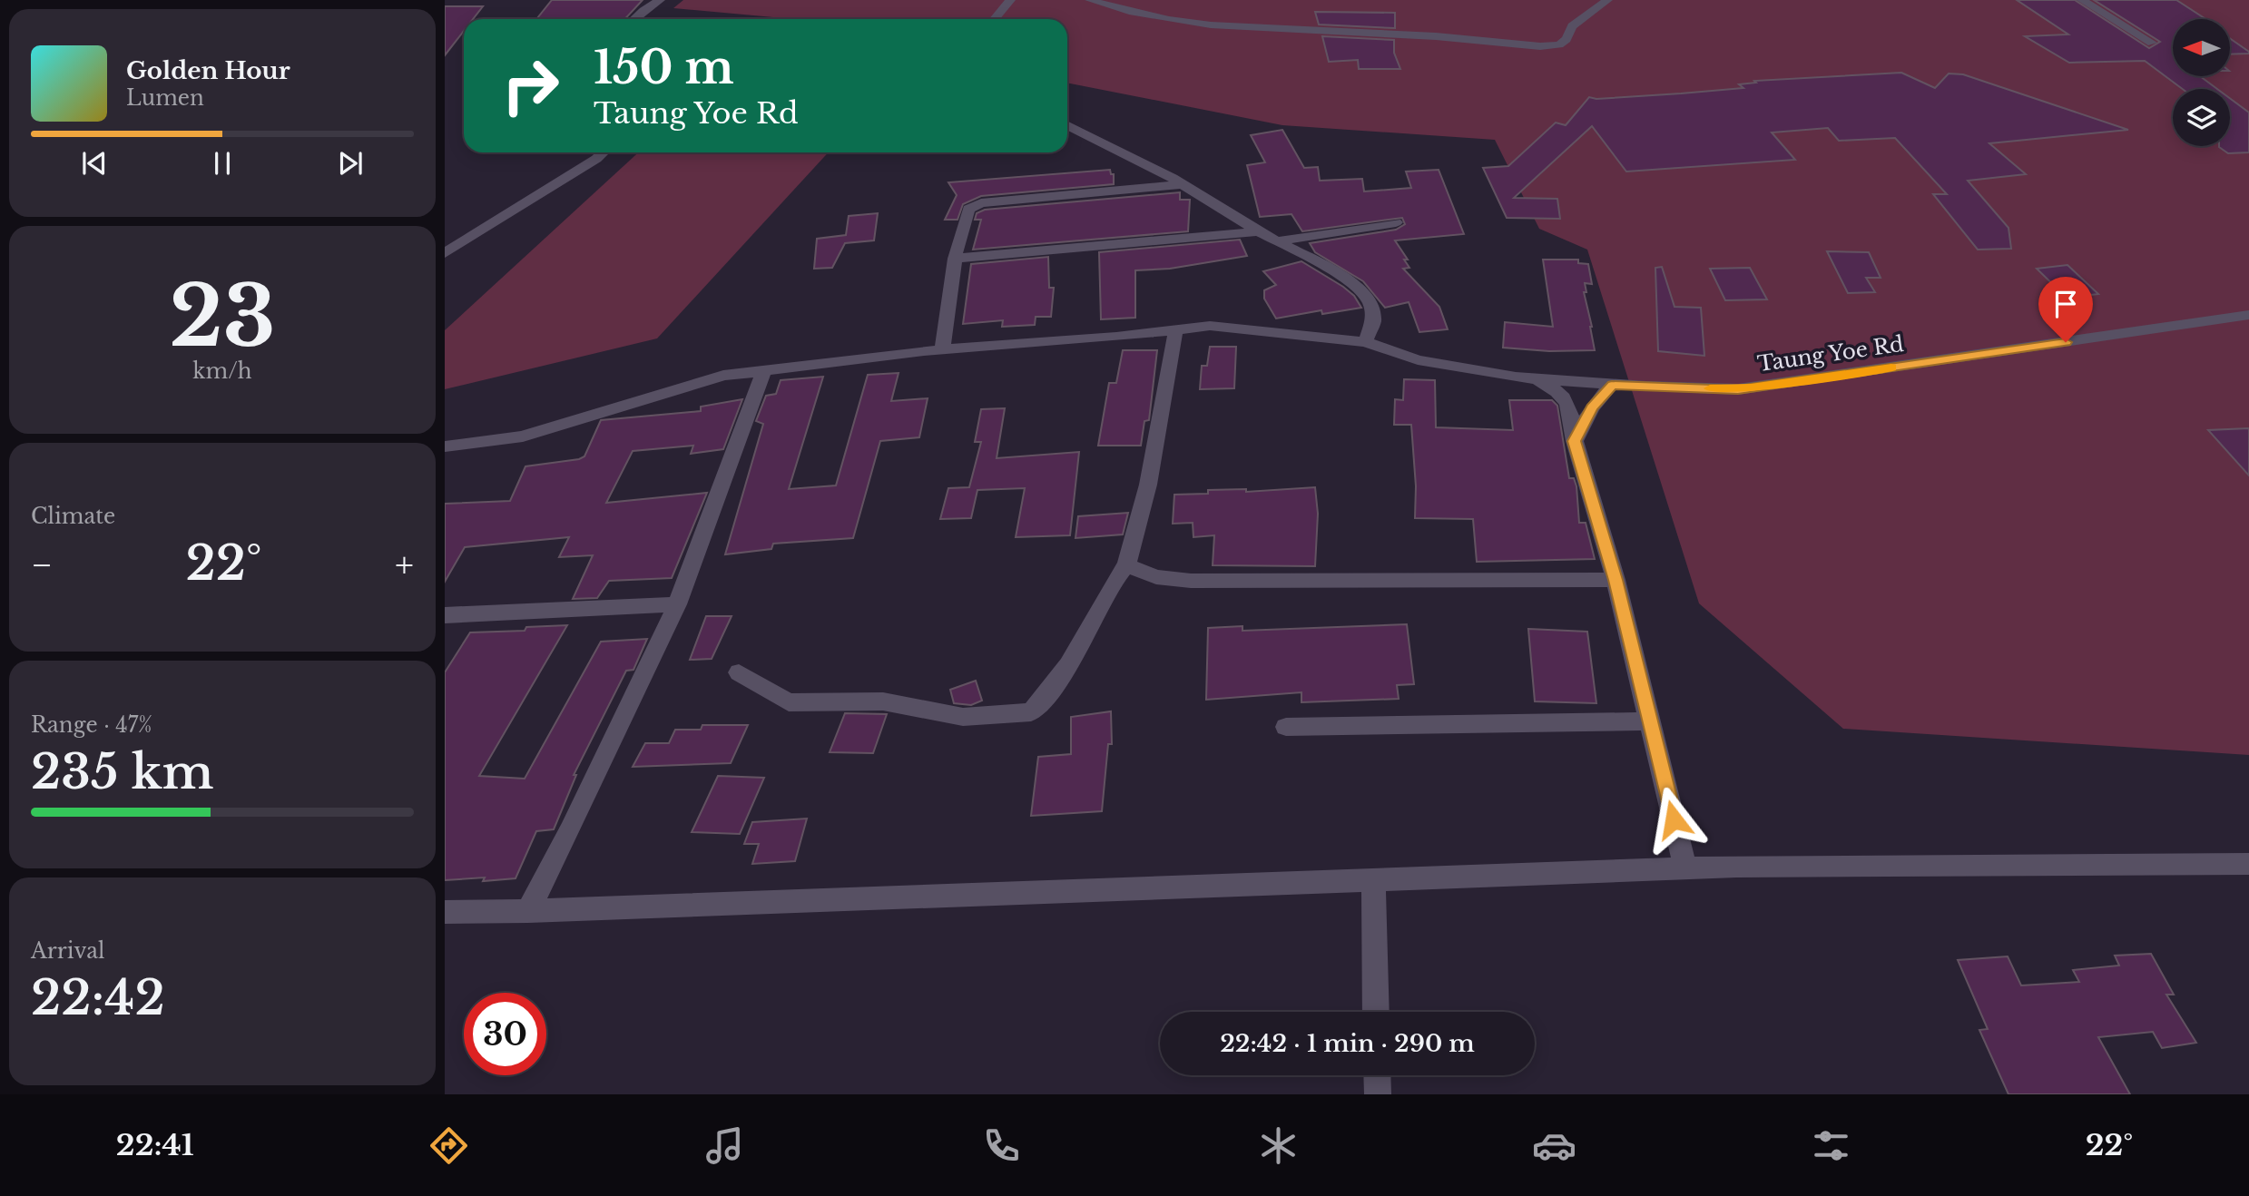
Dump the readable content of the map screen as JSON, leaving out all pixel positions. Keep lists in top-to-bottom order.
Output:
{
  "streets": {
    "street": ["Taung Yoe Rd"]
  },
  "north": "left",
  "page": {
    "turn": ["150 m", "Taung Yoe Rd"],
    "song": ["Golden Hour", "Lumen"],
    "tile": [
      ["23", "km/h"],
      "Climate",
      ["Range · 47%", "235 km"],
      ["Arrival", "22:42"]
    ],
    "heat": ["−", "22°", "+"],
    "limit": "30",
    "trip": "22:42 · 1 min · 290 m",
    "tabs": ["22:41", "22°"]
  }
}
